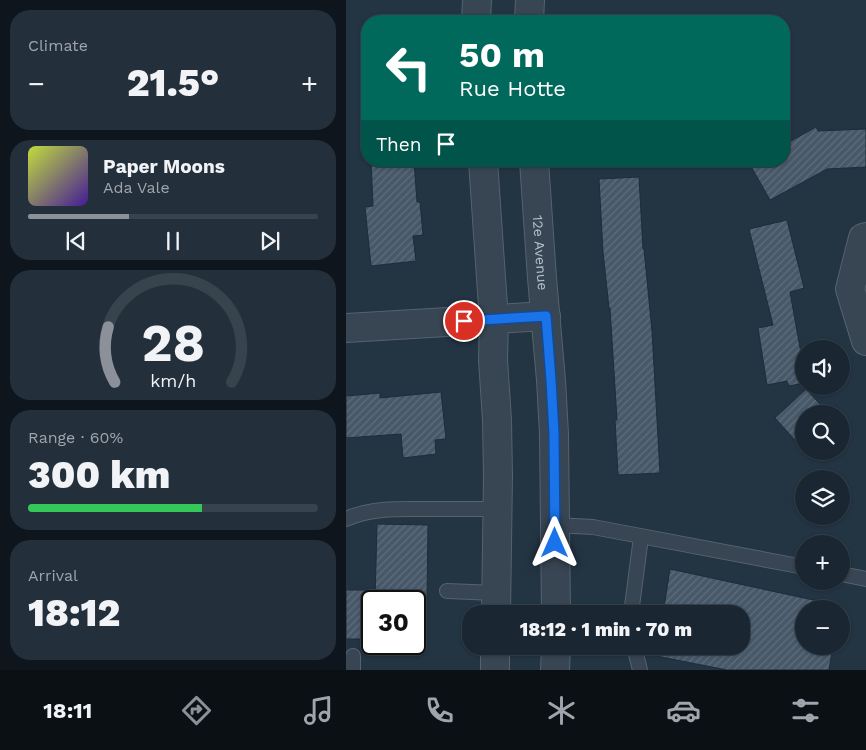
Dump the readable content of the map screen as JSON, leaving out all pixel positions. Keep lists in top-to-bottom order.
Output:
{
  "streets": {
    "street": ["12e Avenue"]
  },
  "page": {
    "tile": [
      "Climate",
      ["Range · 60%", "300 km"],
      ["Arrival", "18:12"]
    ],
    "turn": ["50 m", "Rue Hotte"],
    "heat": ["−", "21.5°", "+"],
    "then": "Then",
    "song": ["Paper Moons", "Ada Vale"],
    "map_buttons": ["+", "−"],
    "limit": "30",
    "trip": "18:12 · 1 min · 70 m",
    "tabs": "18:11",
    "gauge": ["28", "km/h"]
  }
}
